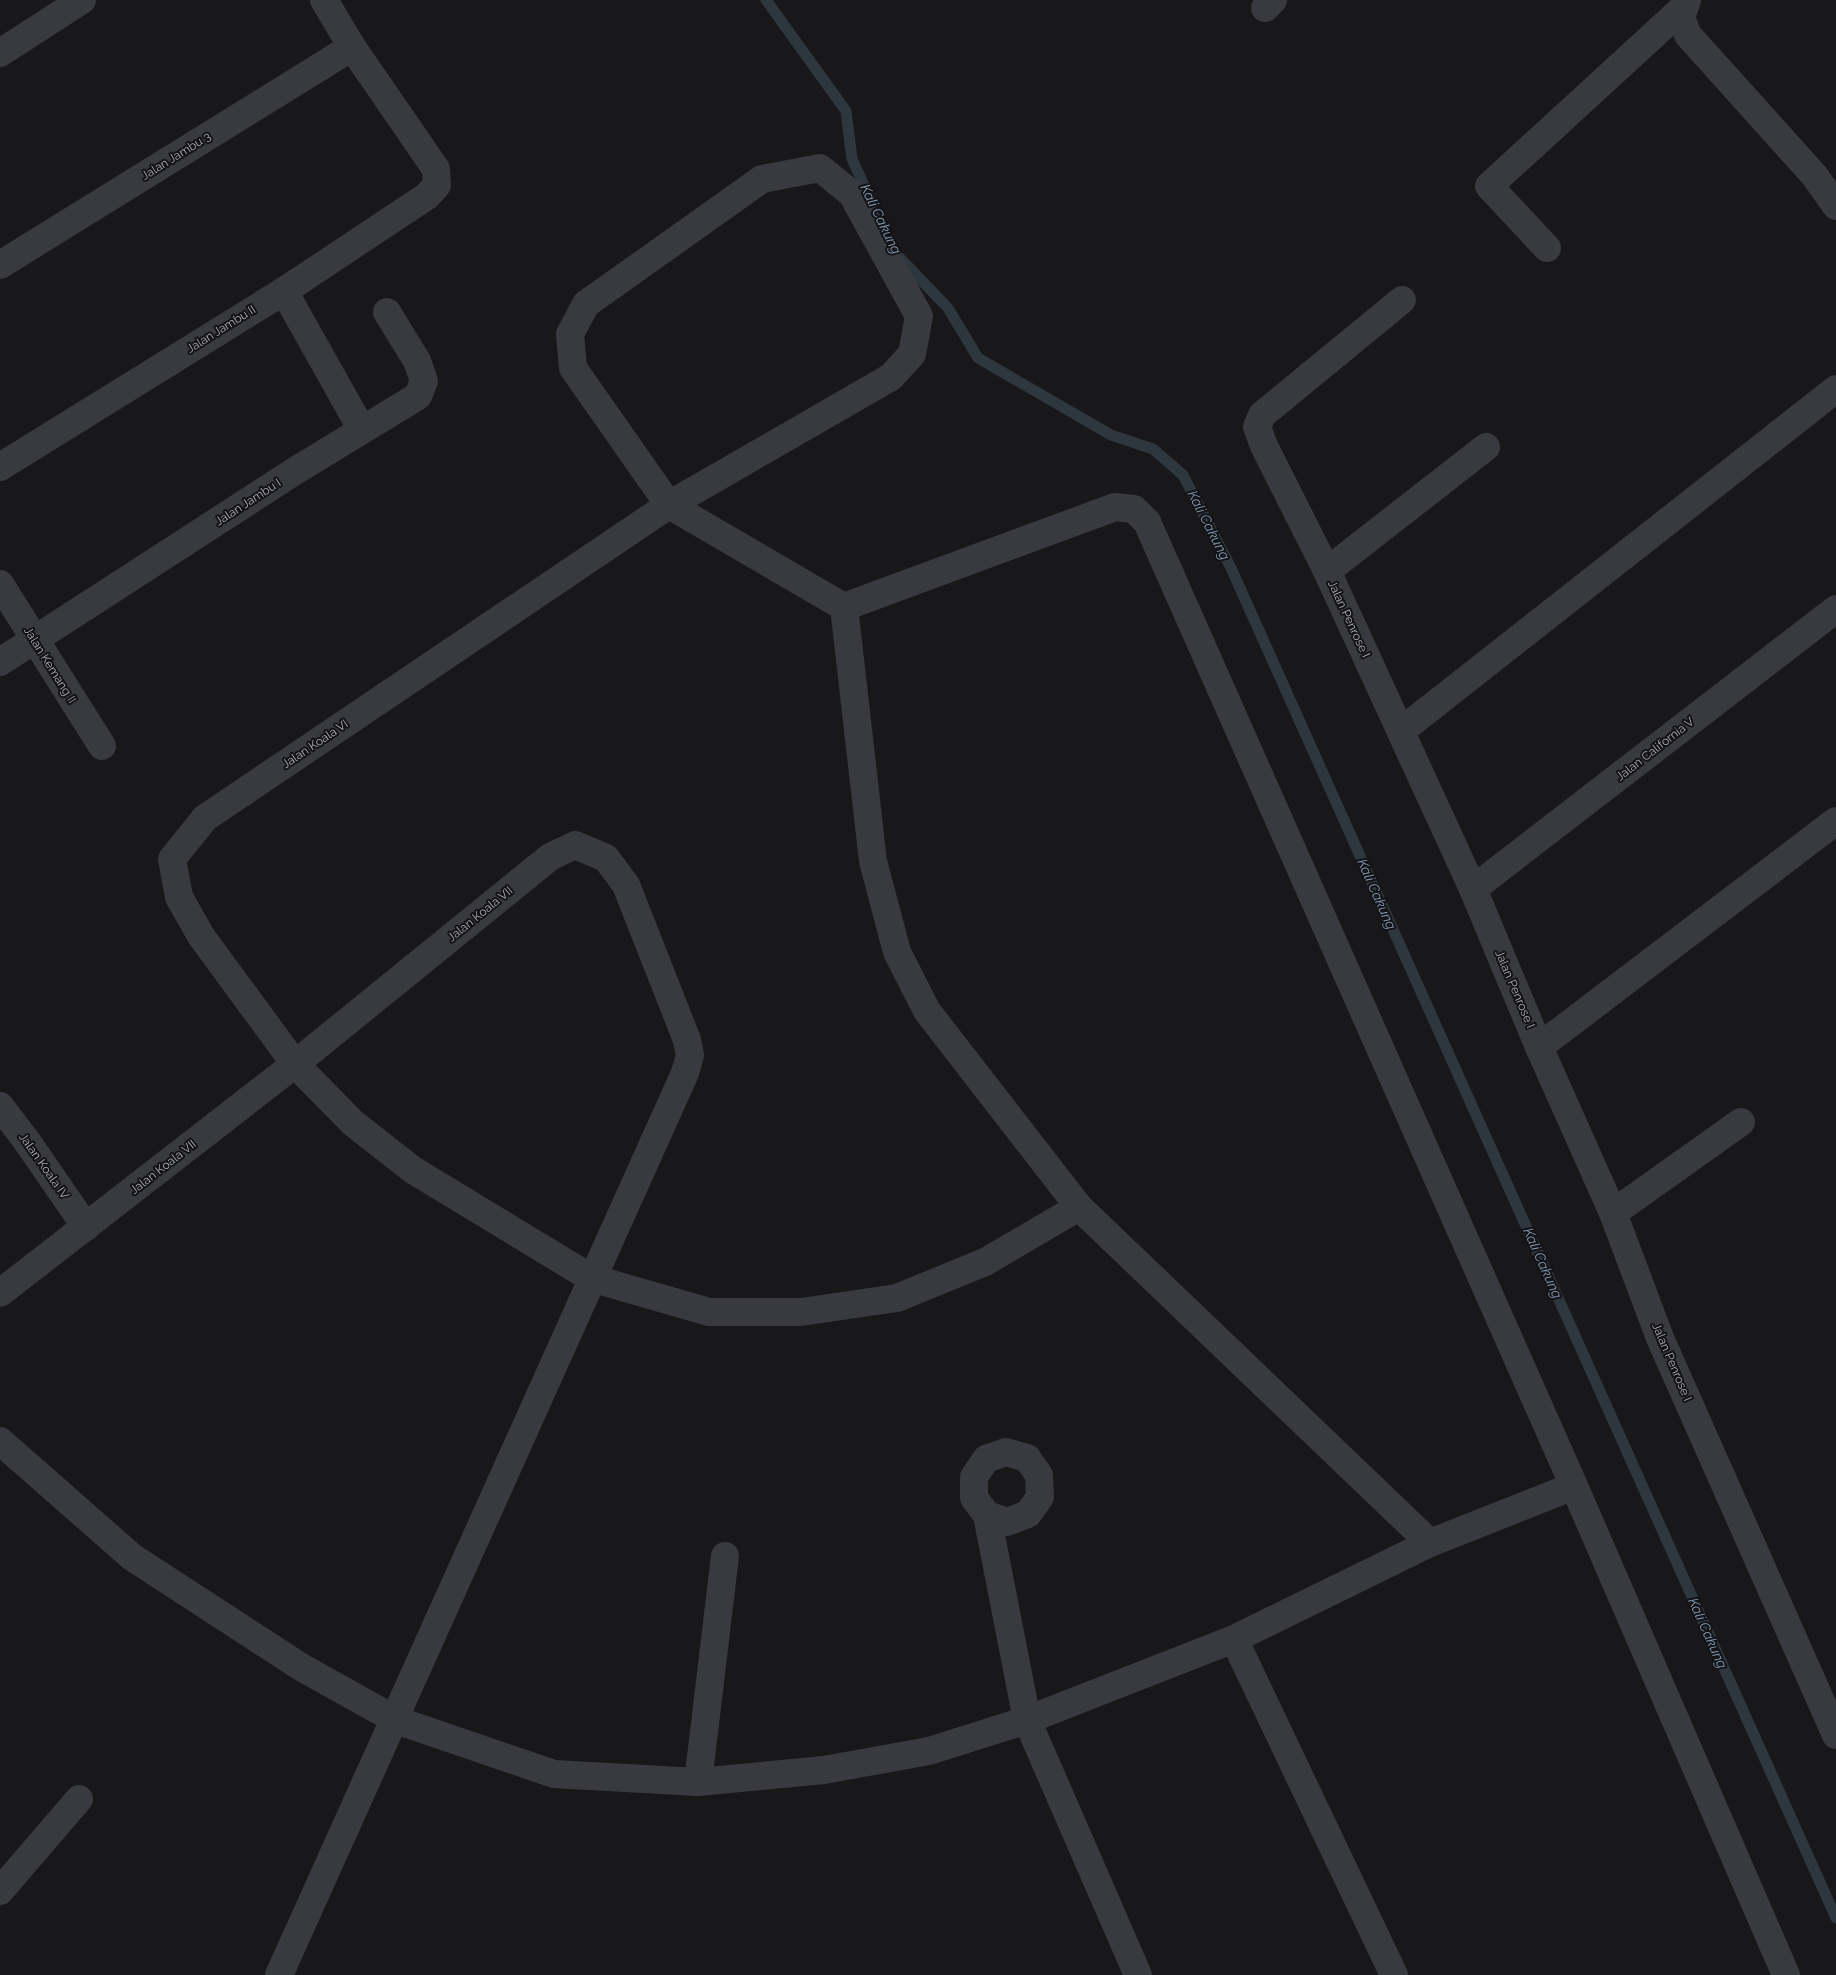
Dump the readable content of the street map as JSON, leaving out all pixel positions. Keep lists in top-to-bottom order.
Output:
{
  "streets": {
    "street": [
      "Jalan Jambu 3",
      "Jalan Jambu II",
      "Jalan Jambu I",
      "Jalan Penrose I",
      "Jalan Kemang II",
      "Jalan Koala VI",
      "Jalan California V",
      "Jalan Koala VII",
      "Jalan Koala IV"
    ]
  },
  "crossings": [
    ["Jalan Jambu 3", "Jalan Jambu II"],
    ["Jalan Jambu I", "Jalan Kemang II"],
    ["Jalan Penrose I", "Jalan California V"],
    ["Jalan Koala VI", "Jalan Koala VII"],
    ["Jalan Koala VII", "Jalan Koala IV"]
  ],
  "water": ["Kali Cakung"]
}
